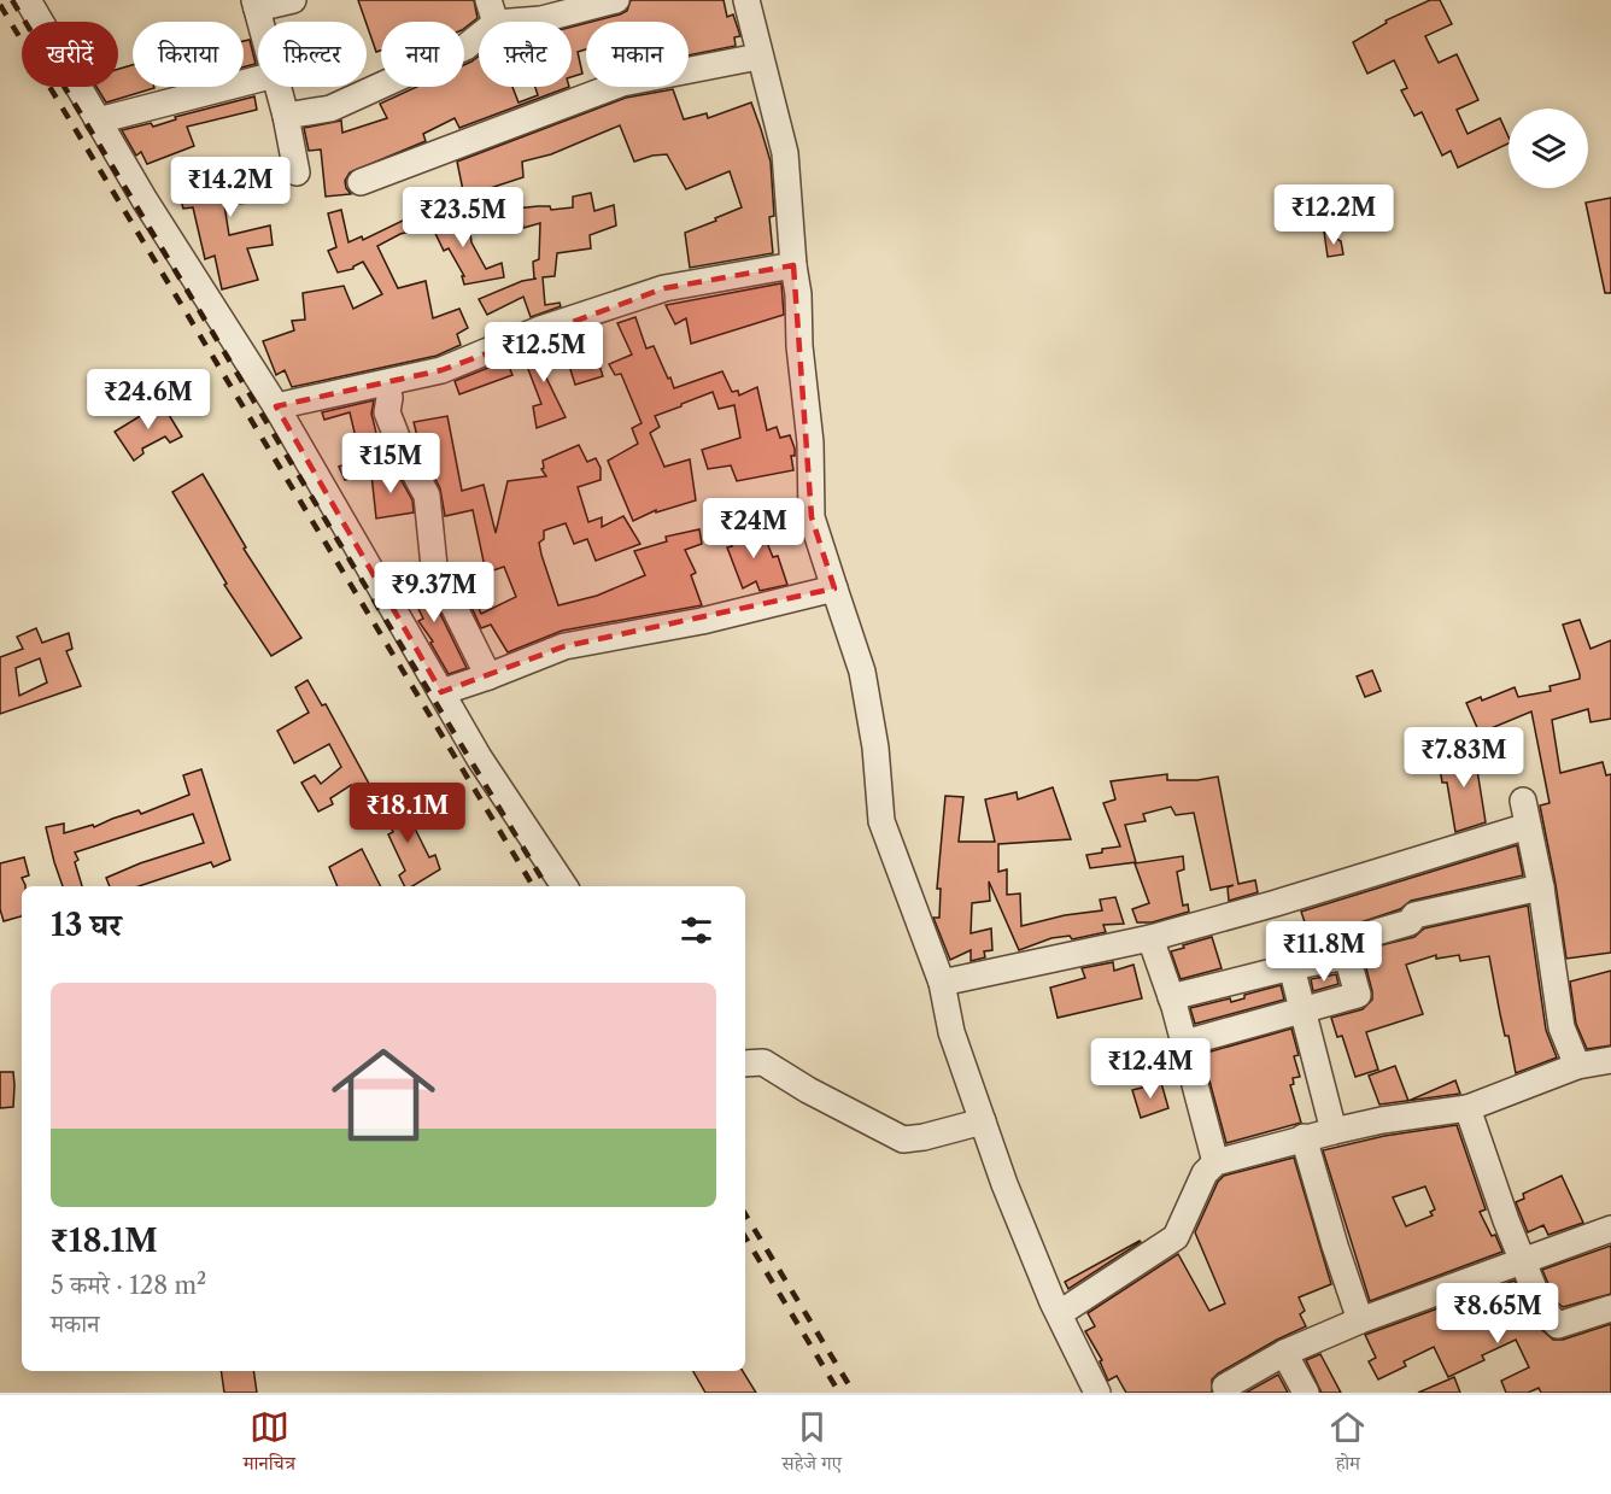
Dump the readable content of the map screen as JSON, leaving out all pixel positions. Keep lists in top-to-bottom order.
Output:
{
  "page": {
    "chip": [
      "खरीदें",
      "किराया",
      "फ़िल्टर",
      "नया",
      "फ़्लैट",
      "मकान"
    ],
    "price": [
      "₹14.2M",
      "₹12.2M",
      "₹23.5M",
      "₹12.5M",
      "₹24.6M",
      "₹15M",
      "₹24M",
      "₹9.37M",
      "₹7.83M",
      "₹18.1M",
      "₹11.8M",
      "₹12.4M",
      "₹8.65M"
    ],
    "heading": "13 घर",
    "list": [
      {
        "name": "₹18.1M",
        "note": "5 कमरे · 128 m² · मकान"
      }
    ],
    "tabs": ["मानचित्र", "सहेजे गए", "होम"]
  }
}
